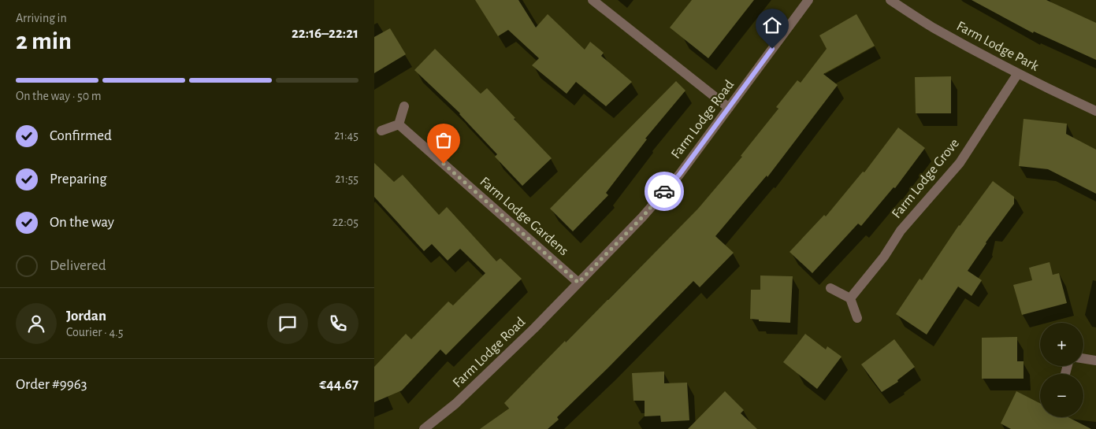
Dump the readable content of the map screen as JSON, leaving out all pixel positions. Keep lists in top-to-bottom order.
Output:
{
  "streets": {
    "street": [
      "Farm Lodge Park",
      "Farm Lodge Road",
      "Farm Lodge Grove",
      "Farm Lodge Gardens"
    ]
  },
  "crossings": [
    ["Farm Lodge Park", "Farm Lodge Grove"],
    ["Farm Lodge Road", "Farm Lodge Gardens"]
  ],
  "page": {
    "heading": ["2 min", "Arriving in", "22:16–22:21"],
    "panel": [
      "Jordan",
      "Courier · 4.5",
      "Order #9963",
      "€44.67"
    ],
    "bar": "On the way · 50 m",
    "list": [
      ["Confirmed", "21:45"],
      ["Preparing", "21:55"],
      ["On the way", "22:05"],
      "Delivered"
    ],
    "map_buttons": ["+", "−"]
  }
}
